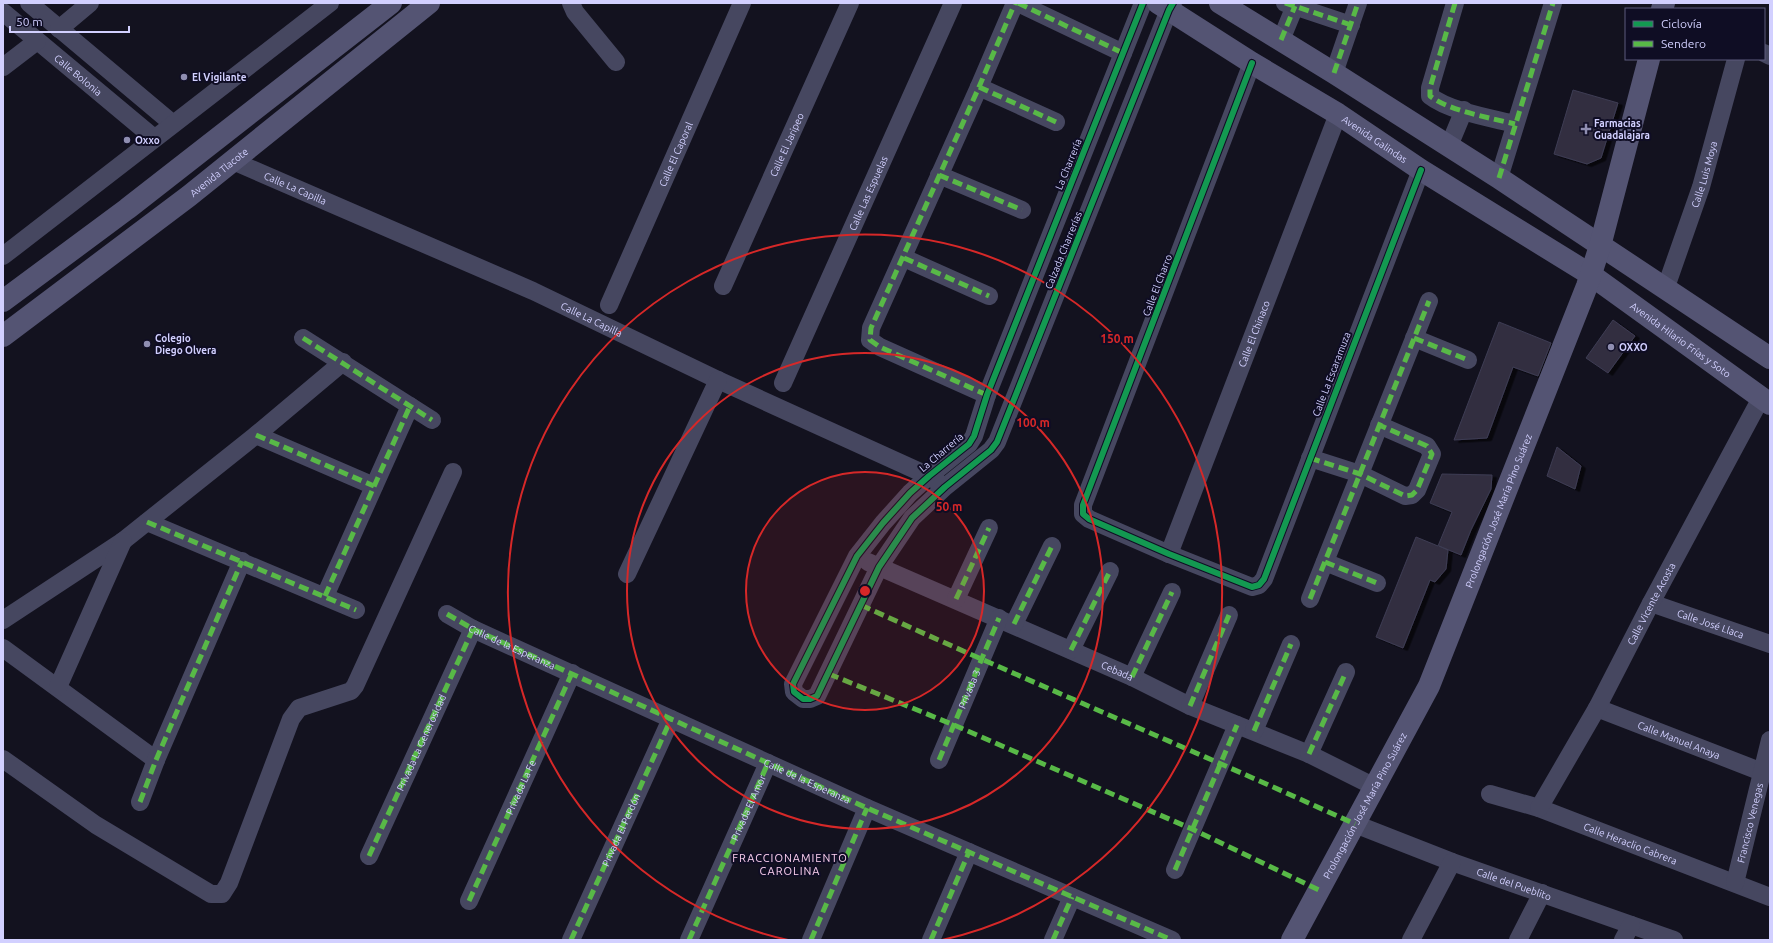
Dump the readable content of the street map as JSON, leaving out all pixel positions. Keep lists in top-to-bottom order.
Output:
{
  "streets": {
    "main road": [
      "Avenida Galindas",
      "Avenida Tlacote",
      "Avenida Hilario Frías y Soto",
      "Prolongación José María Pino Suárez"
    ],
    "street": [
      "Calle Bolonia",
      "Calle El Jaripeo",
      "Calle El Caporal",
      "La Charrería",
      "Calle Luis Moya",
      "Calle La Capilla",
      "Calle Las Espuelas",
      "Calzada Charrerías",
      "Calle El Charro",
      "Calle El Chinaco",
      "Calle La Escaramuza",
      "Calle Vicente Acosta",
      "Calle José Llaca",
      "Calle de la Esperanza",
      "Cebada",
      "Privada 3",
      "Calle Manuel Anaya",
      "Privada La Generosidad",
      "Privada La Fe",
      "Privada El Amor",
      "Francisco Venegas",
      "Privada El Perdón",
      "Calle Heraclio Cabrera",
      "Calle del Pueblito"
    ]
  },
  "crossings": [
    ["Avenida Galindas", "Calzada Charrerías"],
    ["Avenida Galindas", "Calle El Charro"],
    ["Avenida Galindas", "Calle El Chinaco"],
    ["Avenida Galindas", "Avenida Hilario Frías y Soto"],
    ["Avenida Galindas", "Calle La Escaramuza"],
    ["Avenida Galindas", "Prolongación José María Pino Suárez"],
    ["La Charrería", "Calle La Capilla"],
    ["La Charrería", "Calzada Charrerías"],
    ["La Charrería", "Cebada"],
    ["Avenida Tlacote", "Calle La Capilla"],
    ["Calle La Capilla", "Calzada Charrerías"],
    ["Calzada Charrerías", "Cebada"],
    ["Calle El Charro", "Calle El Chinaco"],
    ["Calle El Charro", "Calle La Escaramuza"],
    ["Calle El Chinaco", "Calle La Escaramuza"],
    ["Avenida Hilario Frías y Soto", "Prolongación José María Pino Suárez"],
    ["Avenida Hilario Frías y Soto", "Calle Vicente Acosta"],
    ["Prolongación José María Pino Suárez", "Cebada"],
    ["Prolongación José María Pino Suárez", "Calle del Pueblito"],
    ["Calle Vicente Acosta", "Calle José Llaca"],
    ["Calle Vicente Acosta", "Calle Manuel Anaya"],
    ["Calle Vicente Acosta", "Calle Heraclio Cabrera"],
    ["Calle de la Esperanza", "Privada La Generosidad"],
    ["Calle de la Esperanza", "Privada La Fe"],
    ["Calle de la Esperanza", "Privada El Amor"],
    ["Calle de la Esperanza", "Privada El Perdón"],
    ["Cebada", "Privada 3"],
    ["Calle Manuel Anaya", "Francisco Venegas"],
    ["Francisco Venegas", "Calle Heraclio Cabrera"]
  ],
  "districts": ["FRACCIONAMIENTO CAROLINA"],
  "places": {
    "other": [
      "El Vigilante",
      "Oxxo",
      "Colegio Diego Olvera",
      "OXXO"
    ],
    "health": ["Farmacias Guadalajara"]
  },
  "legend": ["Ciclovía", "Sendero"],
  "scale_bar": "50 m",
  "rings": ["150 m", "100 m", "50 m"]
}
